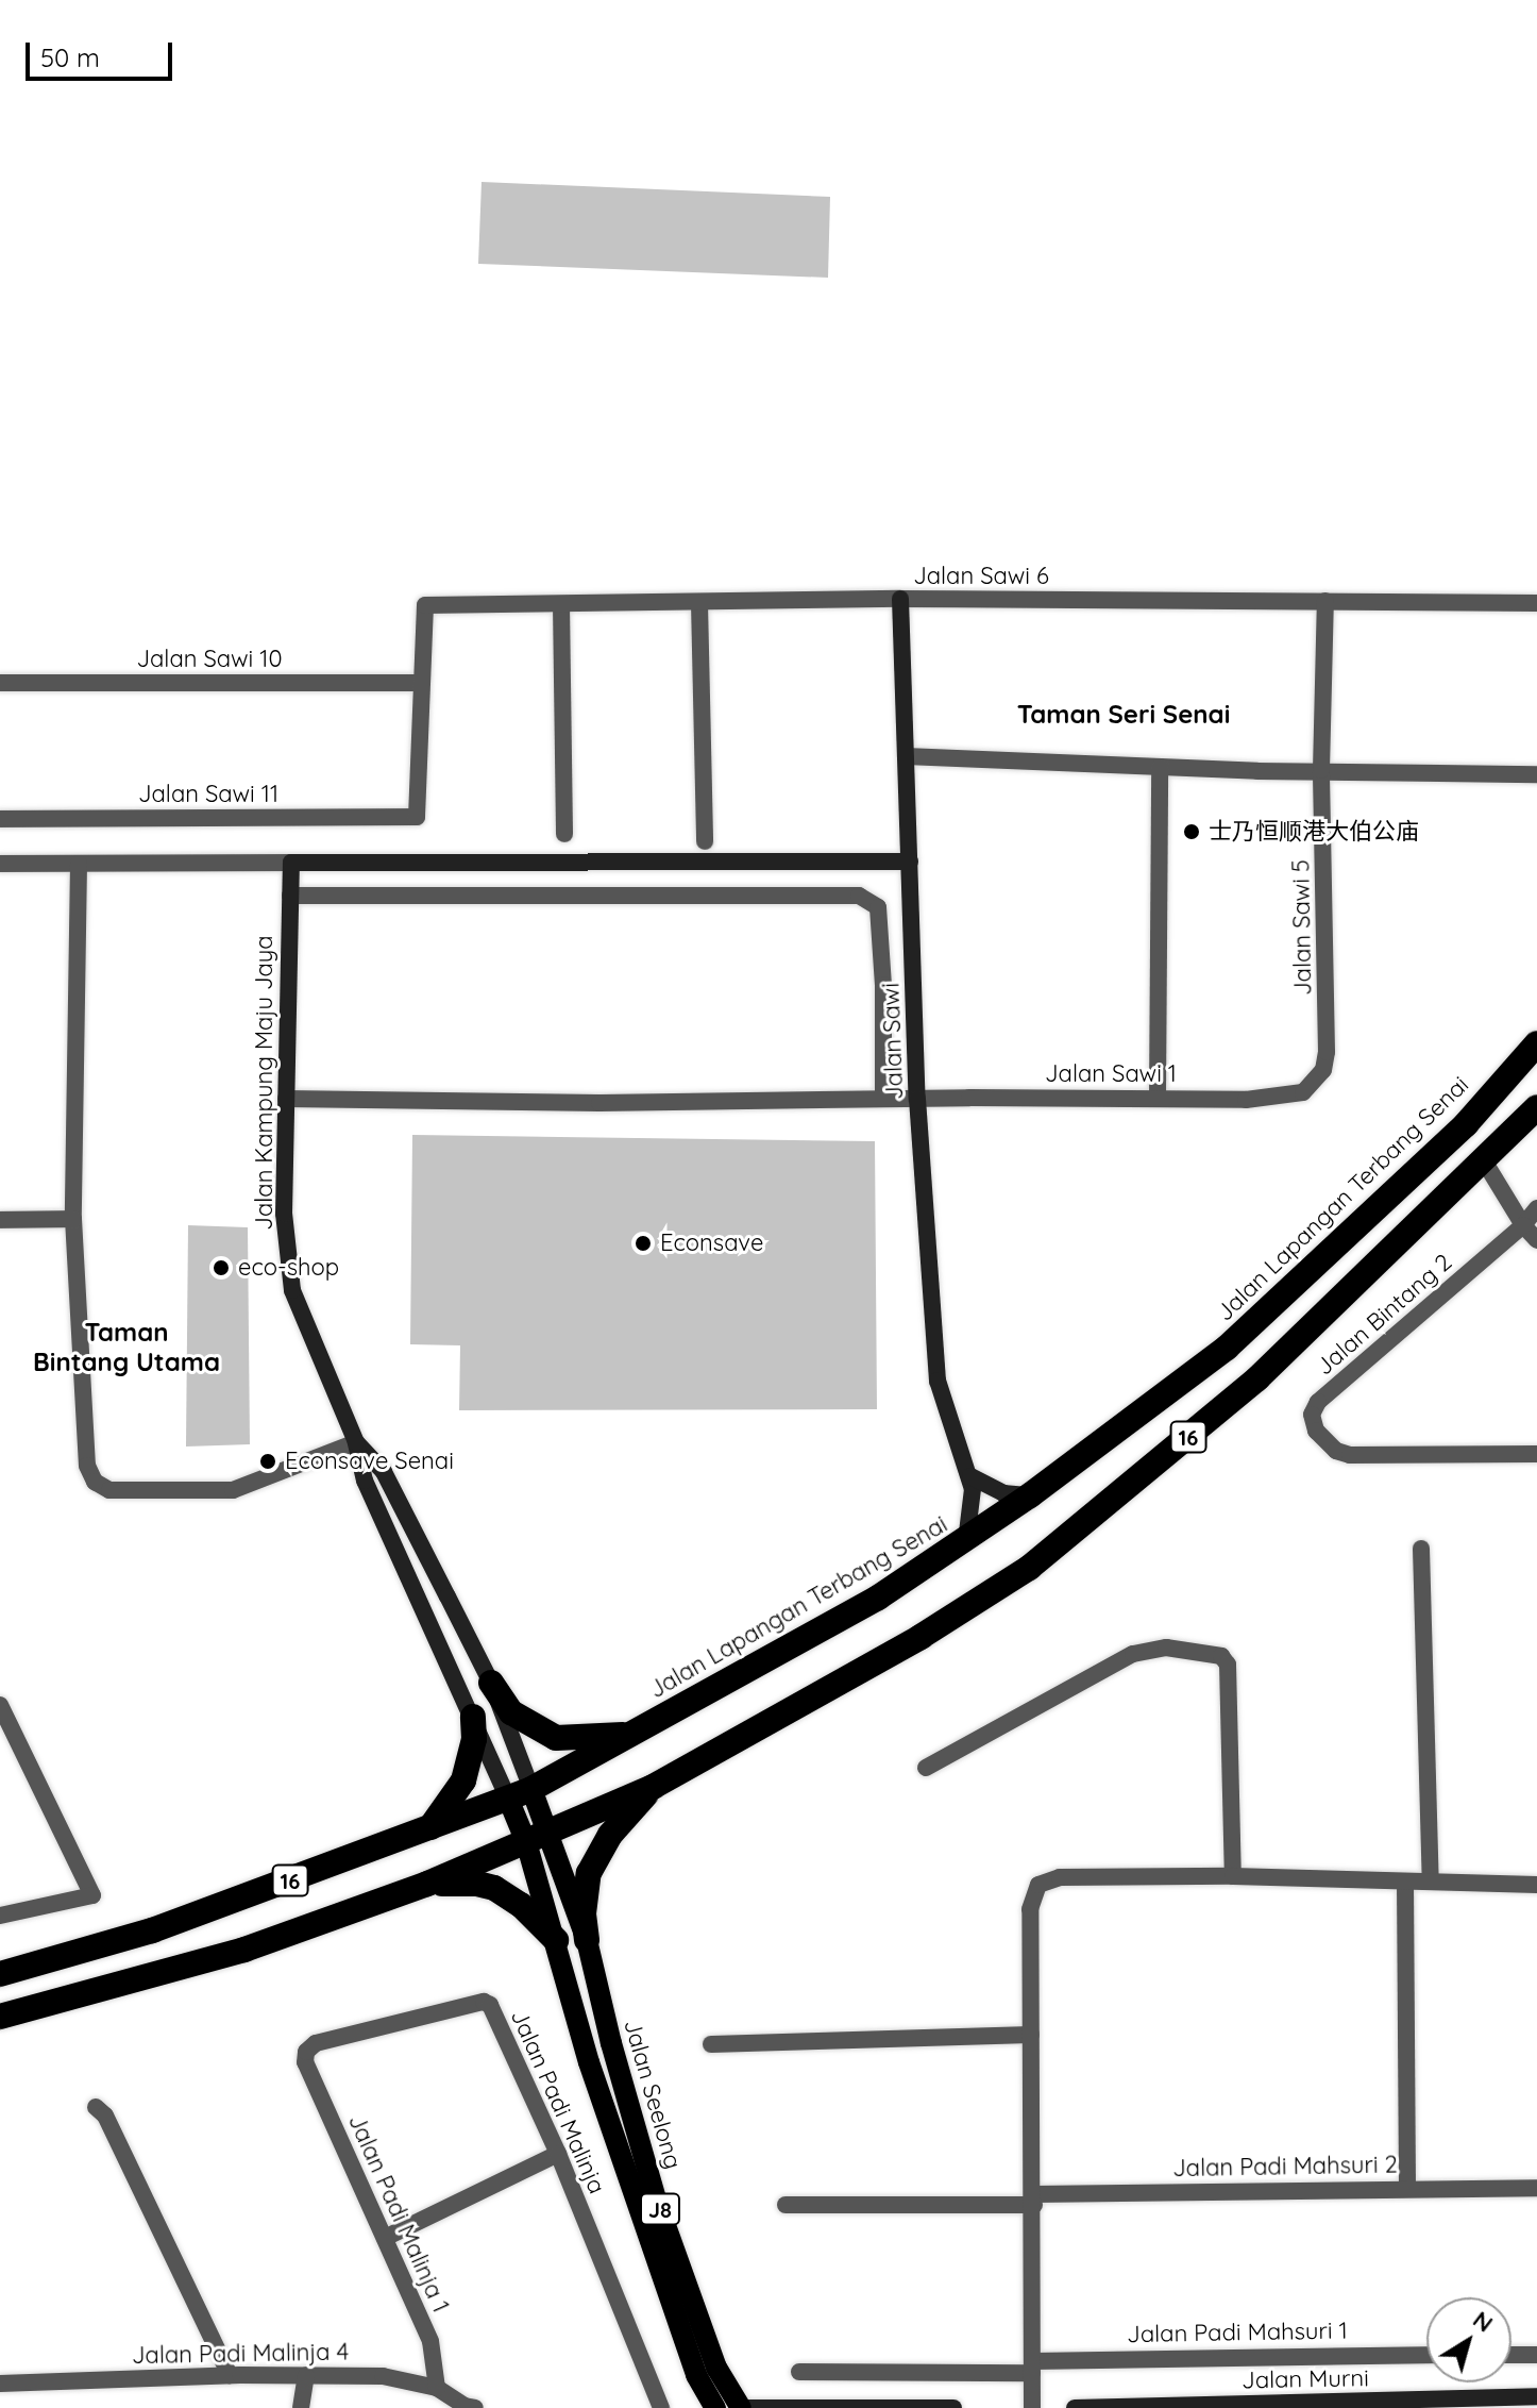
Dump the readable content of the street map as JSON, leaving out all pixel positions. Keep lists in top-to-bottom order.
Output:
{
  "streets": {
    "highway": ["Jalan Lapangan Terbang Senai", "16"],
    "main road": ["Jalan Seelong", "J8"],
    "street": [
      "Jalan Sawi 6",
      "Jalan Sawi 10",
      "Jalan Sawi 11",
      "Jalan Sawi 5",
      "Jalan Sawi",
      "Jalan Sawi 1",
      "Jalan Kampung Maju Jaya",
      "Jalan Bintang 2",
      "Jalan Padi Malinja",
      "Jalan Padi Mahsuri 2",
      "Jalan Padi Malinja 1",
      "Jalan Padi Mahsuri 1",
      "Jalan Padi Malinja 4",
      "Jalan Murni"
    ]
  },
  "crossings": [
    ["Jalan Sawi 6", "Jalan Sawi 10"],
    ["Jalan Sawi 6", "Jalan Sawi 11"],
    ["Jalan Sawi 6", "Jalan Sawi 5"],
    ["Jalan Sawi 6", "Jalan Sawi"],
    ["Jalan Sawi 10", "Jalan Sawi 11"],
    ["Jalan Sawi 5", "Jalan Sawi 1"],
    ["Jalan Sawi", "Jalan Sawi 1"],
    ["Jalan Sawi", "Jalan Lapangan Terbang Senai"],
    ["Jalan Sawi 1", "Jalan Kampung Maju Jaya"],
    ["Jalan Kampung Maju Jaya", "Jalan Lapangan Terbang Senai"],
    ["Jalan Kampung Maju Jaya", "Jalan Seelong"],
    ["Jalan Lapangan Terbang Senai", "Jalan Seelong"],
    ["16", "Jalan Seelong"],
    ["Jalan Padi Malinja", "Jalan Padi Malinja 1"],
    ["Jalan Padi Malinja 1", "Jalan Padi Malinja 4"]
  ],
  "districts": ["Taman Seri Senai", "Taman Bintang Utama"],
  "places": [
    "士乃恒顺港大伯公庙",
    "Econsave",
    "eco-shop",
    "Econsave Senai"
  ],
  "scale_bar": "50 m",
  "north": "top right"
}
